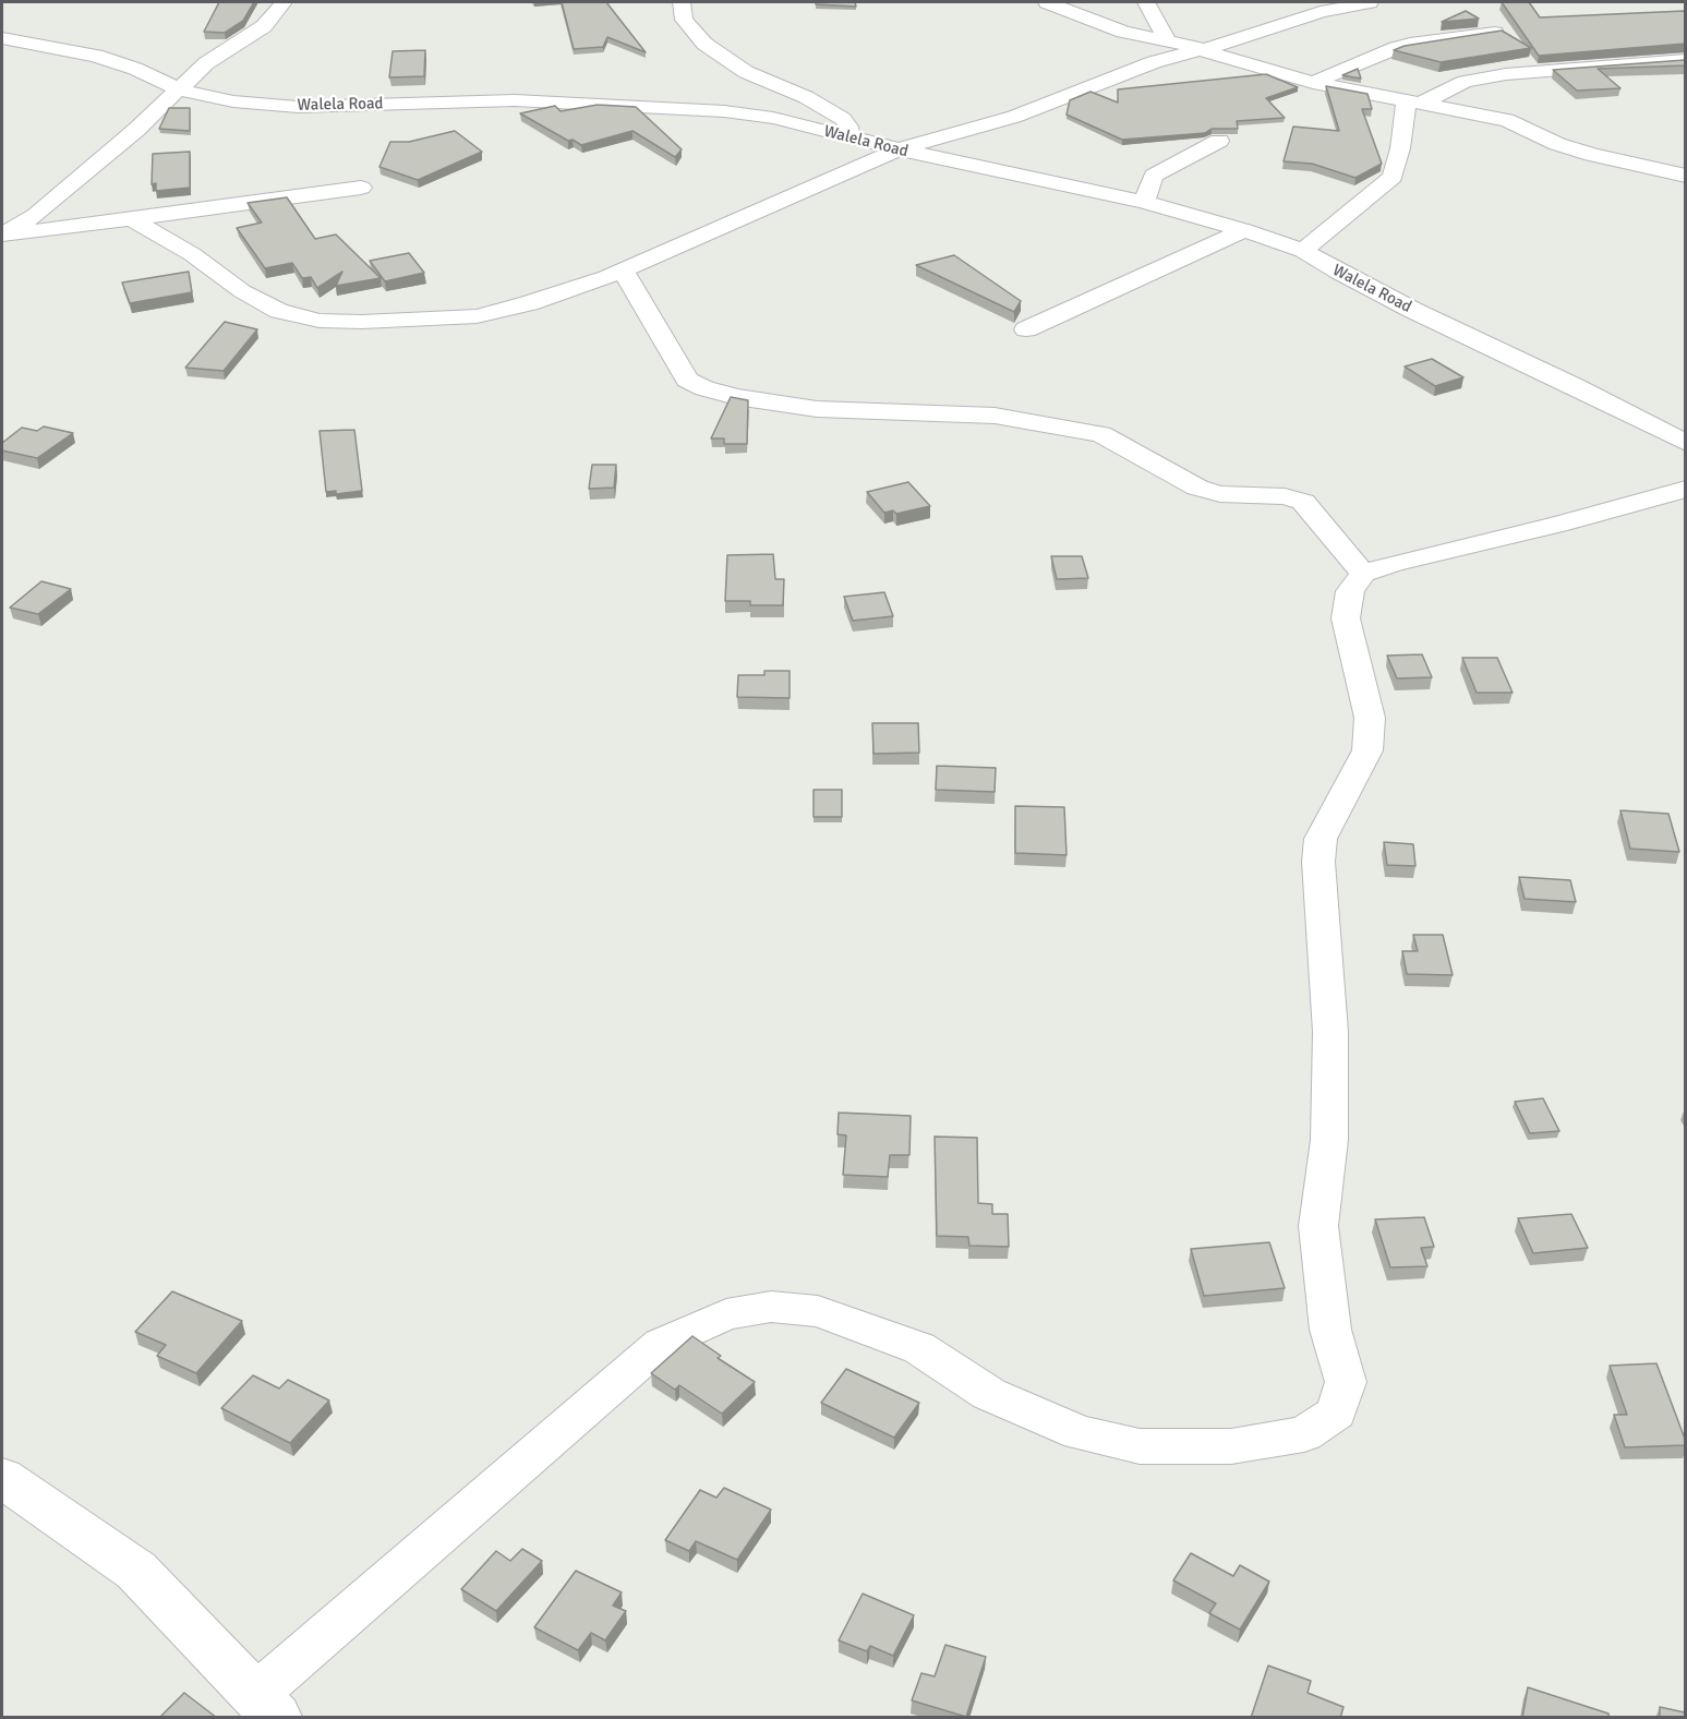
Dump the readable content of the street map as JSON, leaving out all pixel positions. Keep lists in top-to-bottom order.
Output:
{
  "streets": {
    "street": ["Walela Road"]
  }
}
